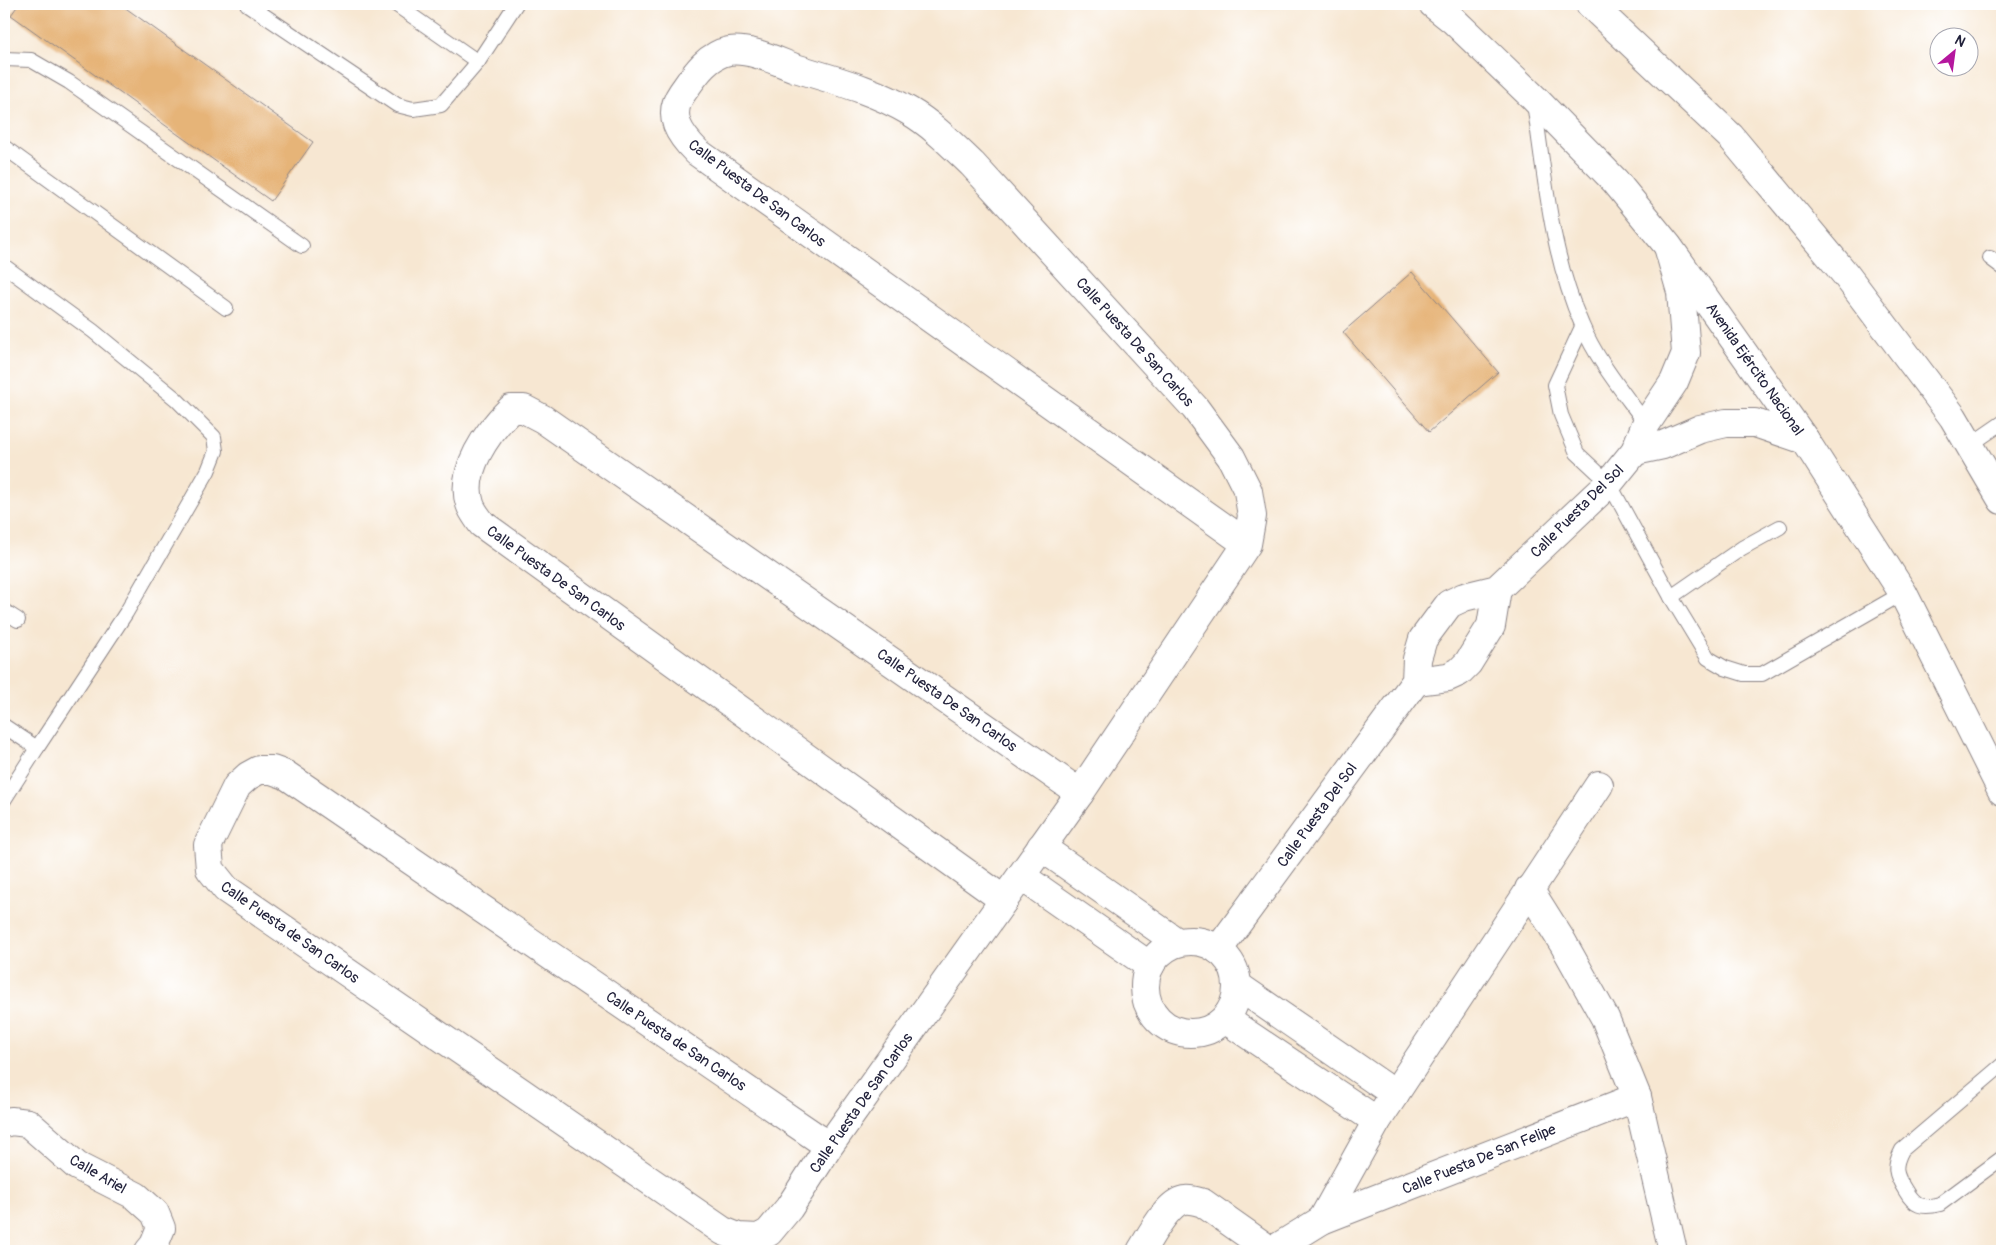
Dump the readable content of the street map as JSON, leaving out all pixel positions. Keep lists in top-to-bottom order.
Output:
{
  "streets": {
    "street": [
      "Calle Puesta De San Carlos",
      "Avenida Ejército Nacional",
      "Calle Puesta Del Sol",
      "Calle Puesta de San Carlos",
      "Calle Puesta De San Felipe",
      "Calle Ariel"
    ]
  },
  "crossings": [
    ["Calle Puesta De San Carlos", "Calle Puesta de San Carlos"],
    ["Avenida Ejército Nacional", "Calle Puesta Del Sol"]
  ],
  "north": "top right"
}
